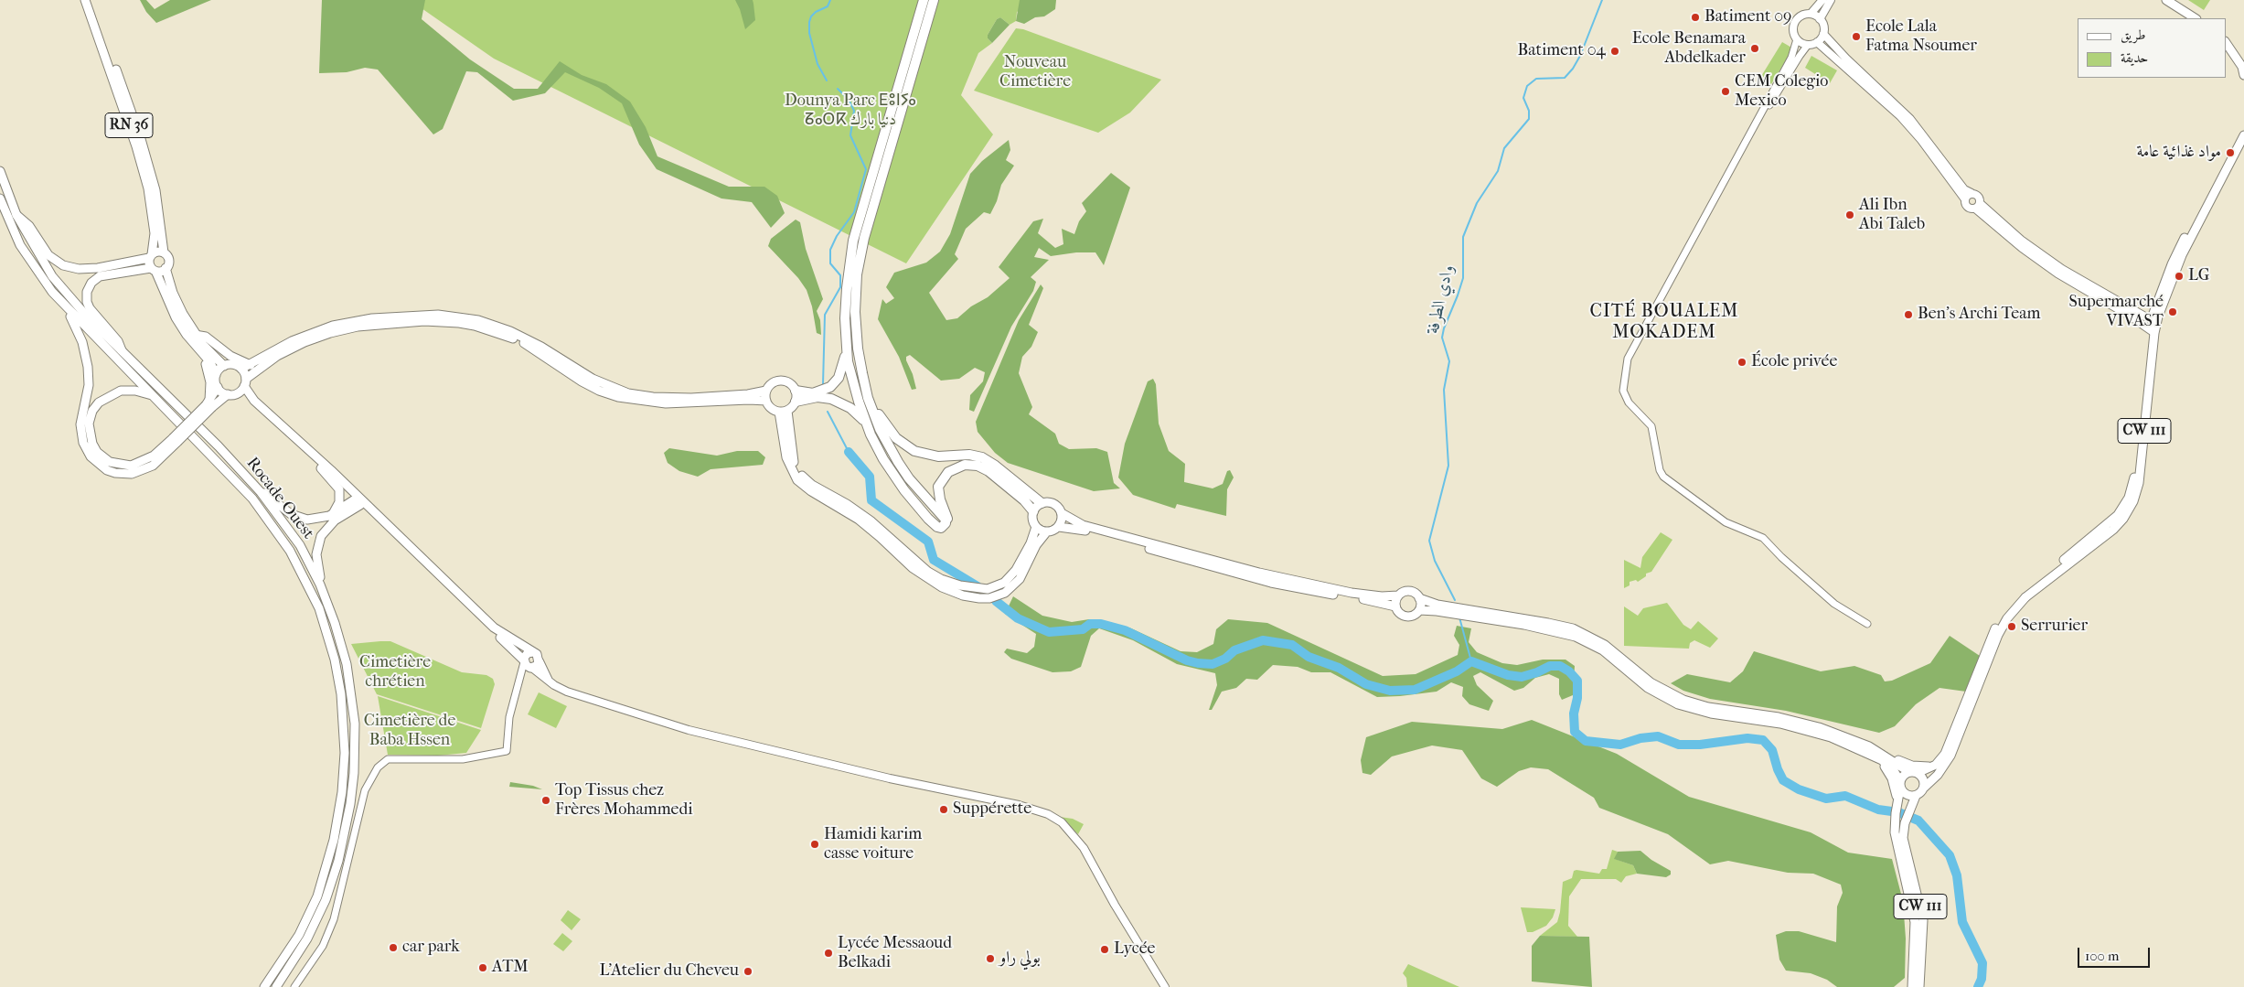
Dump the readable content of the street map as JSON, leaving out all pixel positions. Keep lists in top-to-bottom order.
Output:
{
  "streets": {
    "main road": ["RN 36", "CW 111", "Rocade Ouest"]
  },
  "districts": ["CITÉ BOUALEM MOKADEM"],
  "water": ["وادي الطرفة"],
  "parks": [
    "Nouveau Cimetière",
    "Dounya Parc ⴹⵓⵏⵢⴰ ⵒⴰⵔⴽ دنيا بارك",
    "Cimetière chrétien",
    "Cimetière de Baba Hssen"
  ],
  "places": [
    "Batiment 09",
    "Ecole Lala Fatma Nsoumer",
    "Ecole Benamara Abdelkader",
    "Batiment 04",
    "CEM Colegio Mexico",
    "مواد غذائية عامة",
    "Ali Ibn Abi Taleb",
    "LG",
    "Supermarché VIVAST",
    "Ben's Archi Team",
    "École privée",
    "Serrurier",
    "Top Tissus chez Frères Mohammedi",
    "Suppérette",
    "Hamidi karim casse voiture",
    "car park",
    "Lycée",
    "Lycée Messaoud Belkadi",
    "بولي راو",
    "ATM",
    "L'Atelier du Cheveu"
  ],
  "legend": ["طريق", "حديقة"],
  "scale_bar": "100 m"
}
